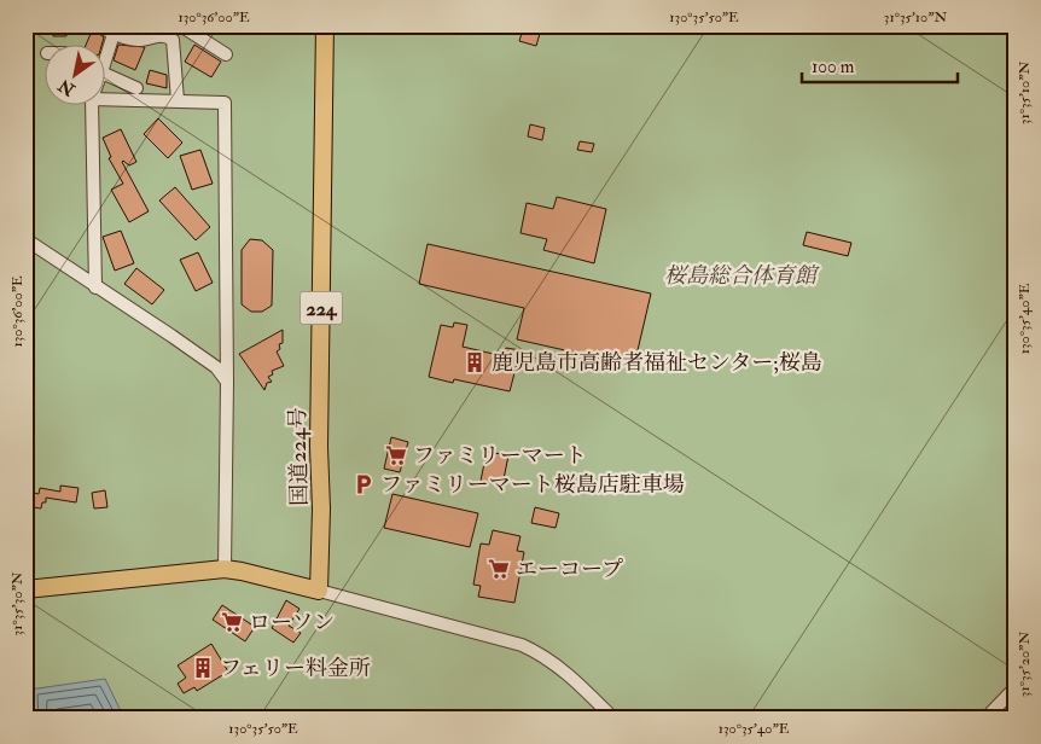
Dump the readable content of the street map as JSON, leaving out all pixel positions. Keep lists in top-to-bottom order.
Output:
{
  "streets": {
    "highway": ["224", "国道224号"]
  },
  "parks": ["桜島総合体育館"],
  "places": {
    "building": ["鹿児島市高齢者福祉センター;桜島", "フェリー料金所"],
    "supermarket": ["ファミリーマート", "エーコープ", "ローソン"],
    "parking": ["ファミリーマート桜島店駐車場"]
  },
  "scale_bar": "100 m",
  "north": "bottom left",
  "coordinates": [
    "130°36'00\"E",
    "130°35'50\"E",
    "31°35'10\"N",
    "130°35'40\"E",
    "31°35'30\"N",
    "31°35'20\"N"
  ]
}
